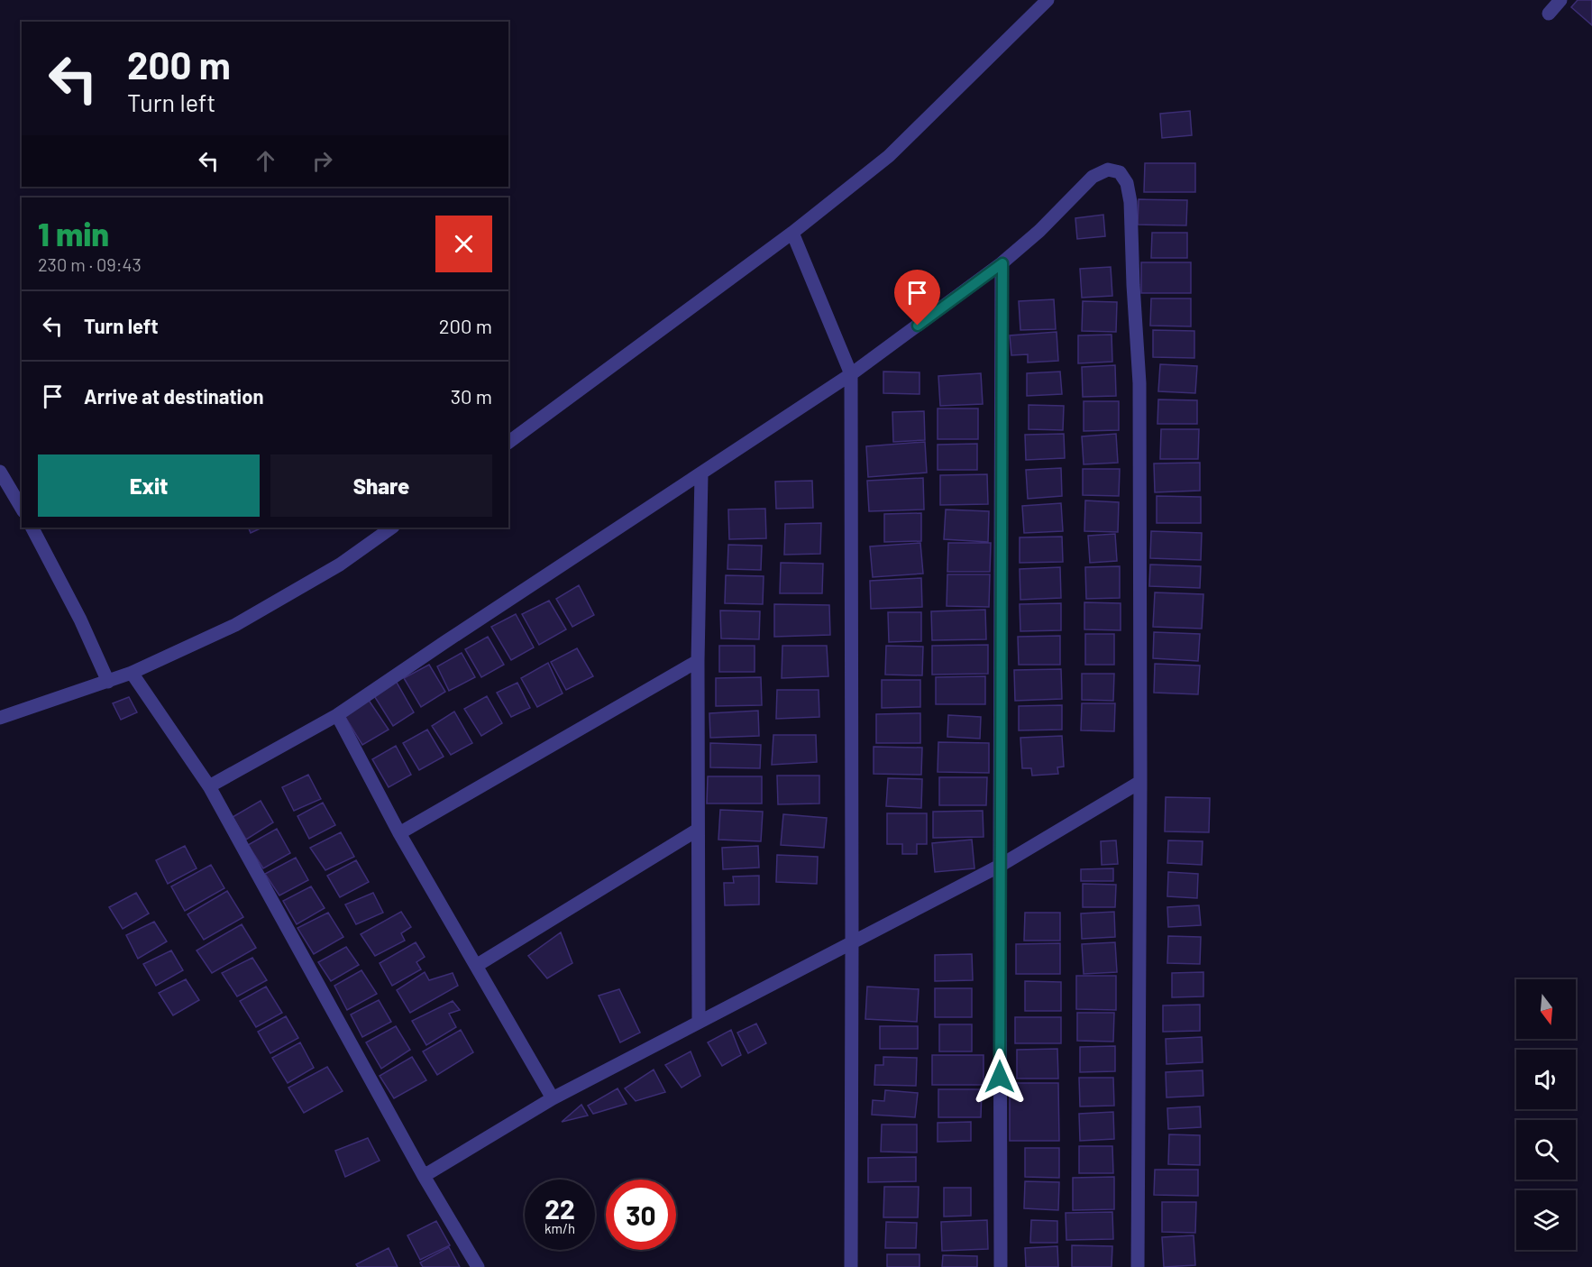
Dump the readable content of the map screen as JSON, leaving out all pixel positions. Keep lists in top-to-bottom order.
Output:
{
  "north": "bottom",
  "page": {
    "turn": ["200 m", "Turn left"],
    "heading": ["1 min", "230 m · 09:43"],
    "list": [
      {
        "name": "Turn left",
        "value": "200 m"
      },
      {
        "name": "Arrive at destination",
        "value": "30 m"
      }
    ],
    "buttons": ["Exit", "Share"],
    "speed": "22 km/h",
    "limit": "30"
  }
}
